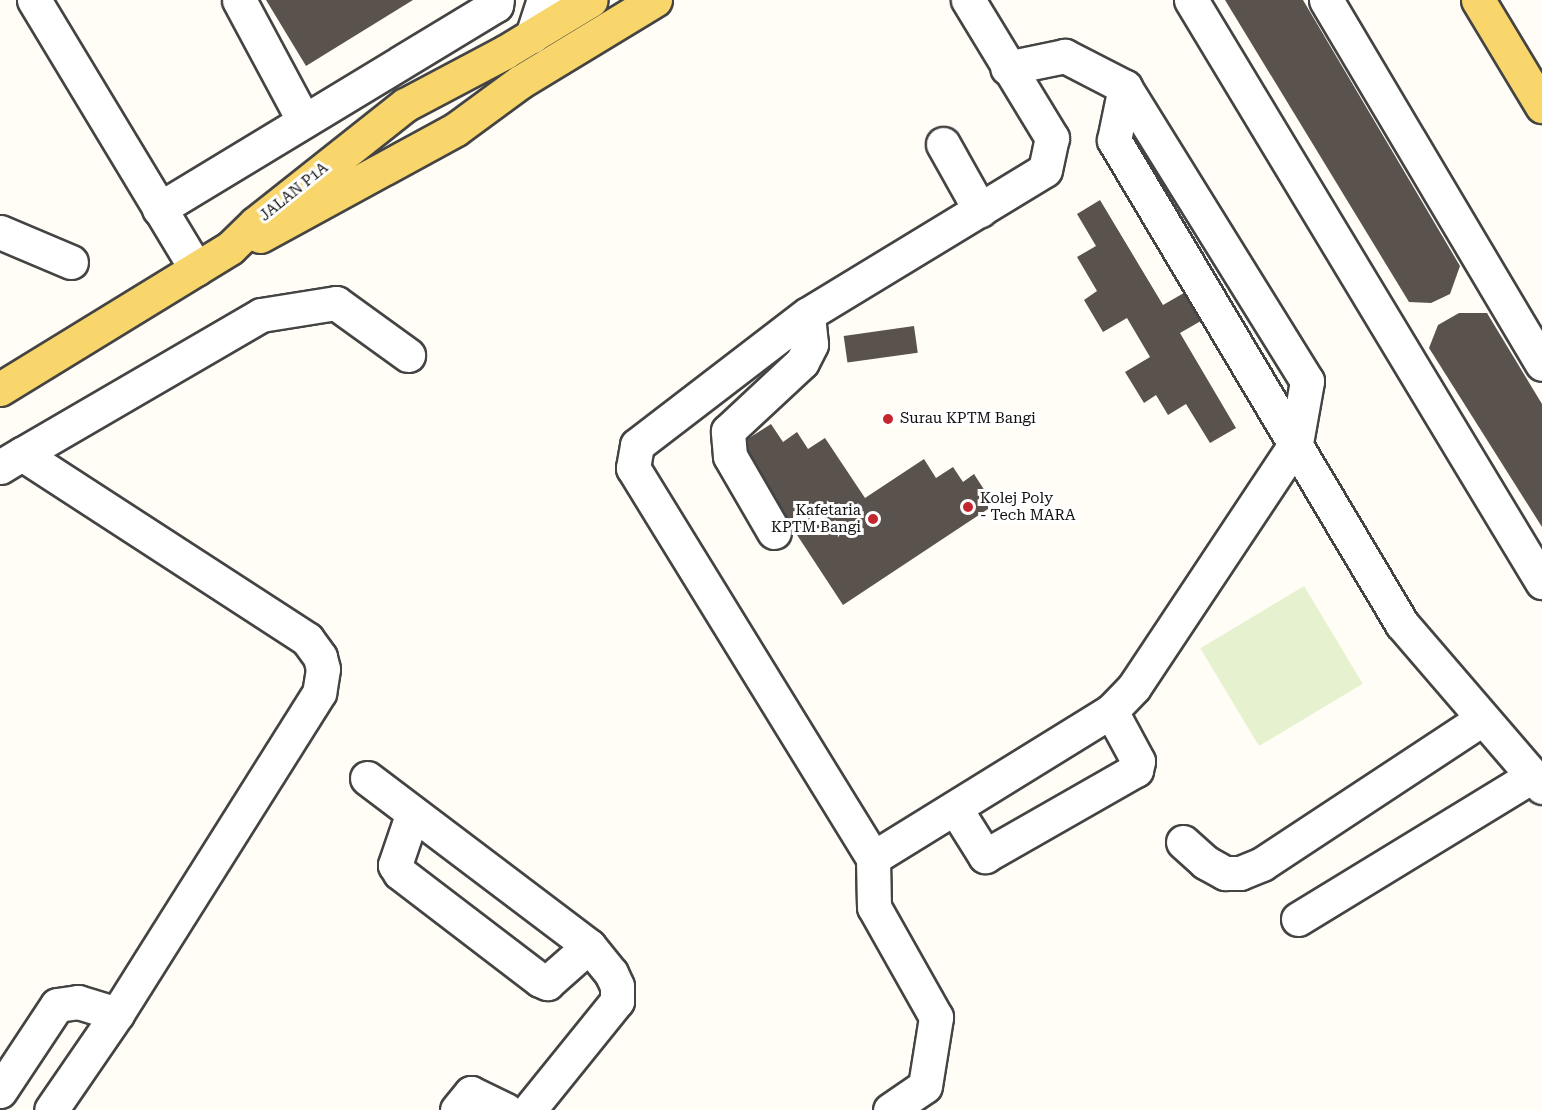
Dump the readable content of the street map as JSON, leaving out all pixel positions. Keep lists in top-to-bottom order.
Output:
{
  "streets": {
    "main road": ["JALAN P1A"]
  },
  "places": ["Surau KPTM Bangi", "Kolej Poly - Tech MARA", "Kafetaria KPTM Bangi"]
}
